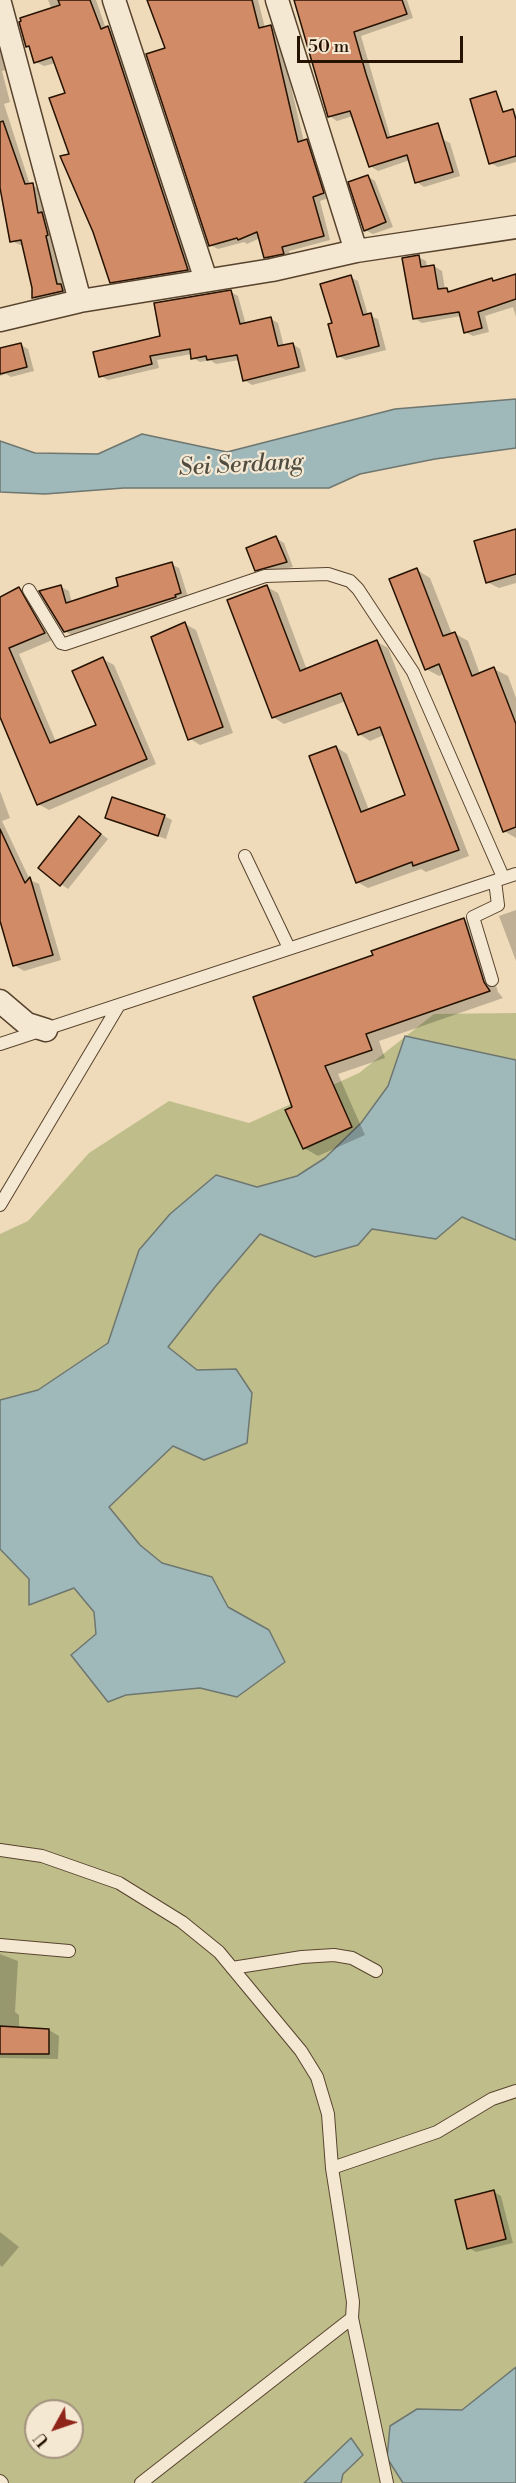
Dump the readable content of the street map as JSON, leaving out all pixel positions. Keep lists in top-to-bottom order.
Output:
{
  "water": ["Sei Serdang"],
  "scale_bar": "50 m",
  "north": "bottom left"
}
